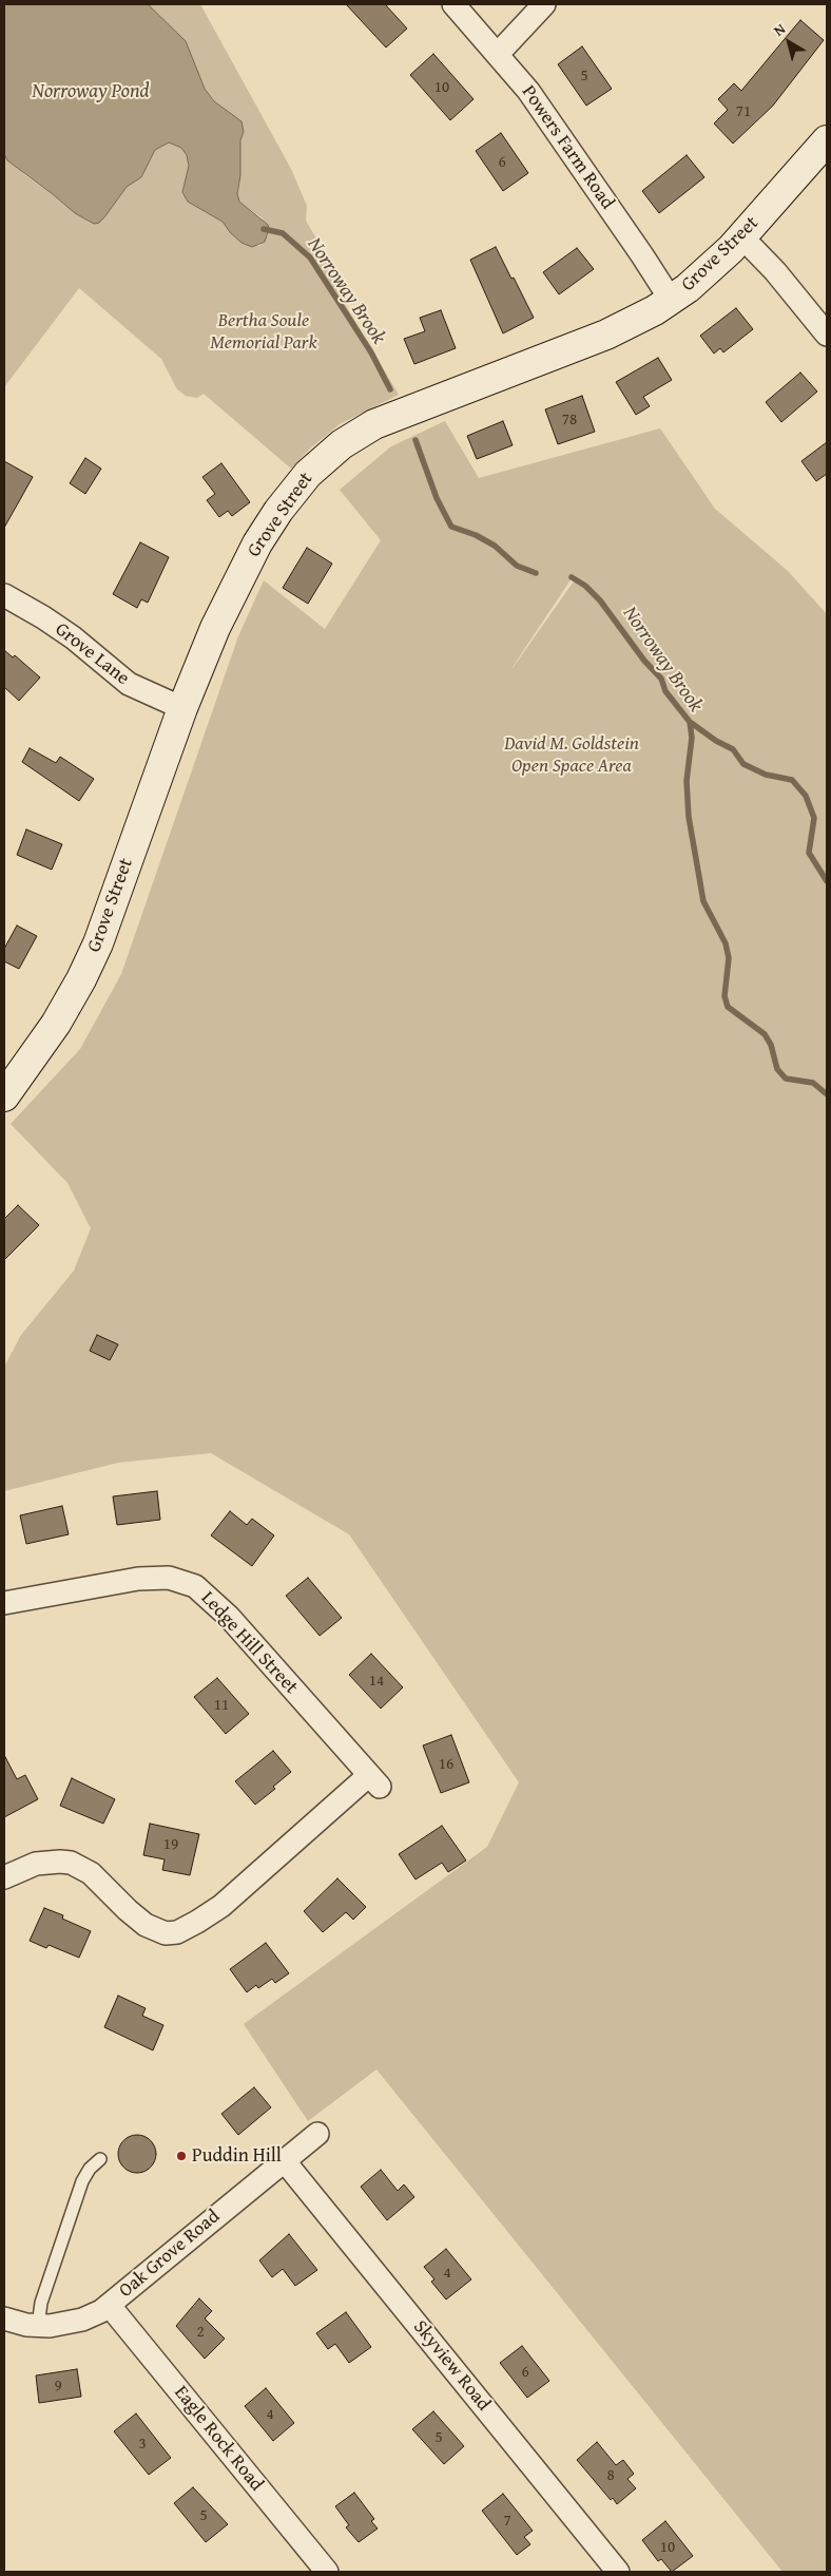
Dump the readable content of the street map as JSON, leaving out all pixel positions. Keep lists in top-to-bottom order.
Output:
{
  "streets": {
    "street": [
      "Powers Farm Road",
      "Grove Street",
      "Grove Lane",
      "Ledge Hill Street",
      "Oak Grove Road",
      "Skyview Road",
      "Eagle Rock Road"
    ]
  },
  "crossings": [
    ["Powers Farm Road", "Grove Street"],
    ["Grove Street", "Grove Lane"],
    ["Oak Grove Road", "Skyview Road"],
    ["Oak Grove Road", "Eagle Rock Road"]
  ],
  "water": ["Norroway Pond", "Norroway Brook"],
  "parks": ["Bertha Soule Memorial Park", "David M. Goldstein Open Space Area"],
  "places": ["Puddin Hill"],
  "house_numbers": [
    "5",
    "10",
    "71",
    "6",
    "78",
    "14",
    "11",
    "16",
    "19",
    "4",
    "2",
    "6",
    "9",
    "4",
    "5",
    "3",
    "8",
    "5",
    "7",
    "10"
  ],
  "north": "top left"
}
